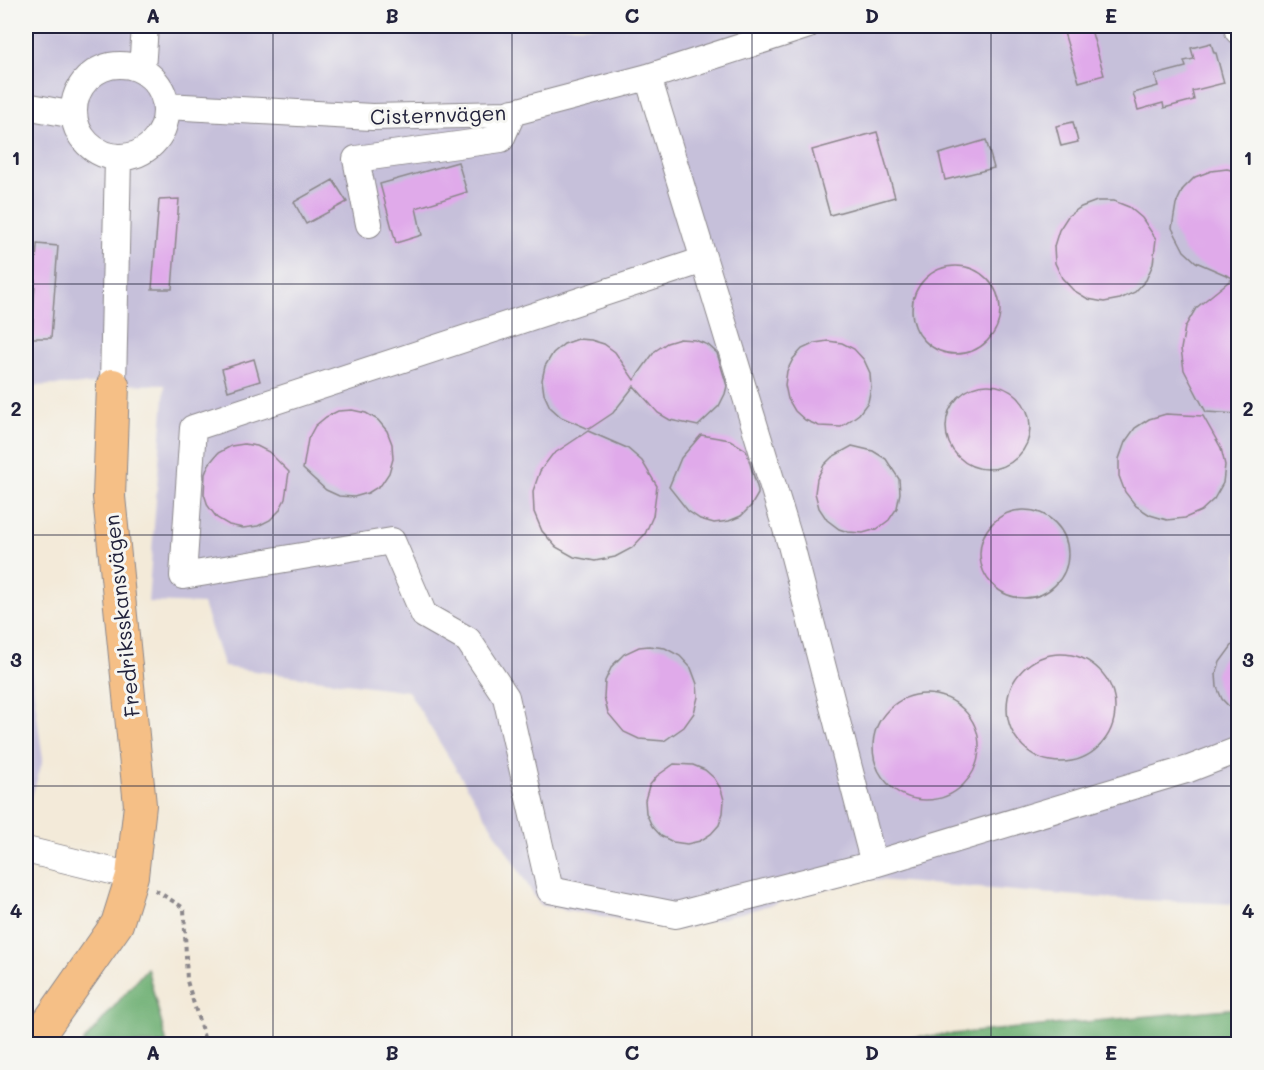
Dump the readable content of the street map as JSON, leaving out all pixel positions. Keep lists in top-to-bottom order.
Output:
{
  "streets": {
    "main road": ["Fredriksskansvägen"],
    "street": ["Cisternvägen"]
  },
  "crossings": [
    ["Cisternvägen", "Fredriksskansvägen"]
  ],
  "grid": {
    "columns": [
      "A",
      "B",
      "C",
      "D",
      "E"
    ],
    "rows": [
      "1",
      "2",
      "3",
      "4"
    ]
  }
}
